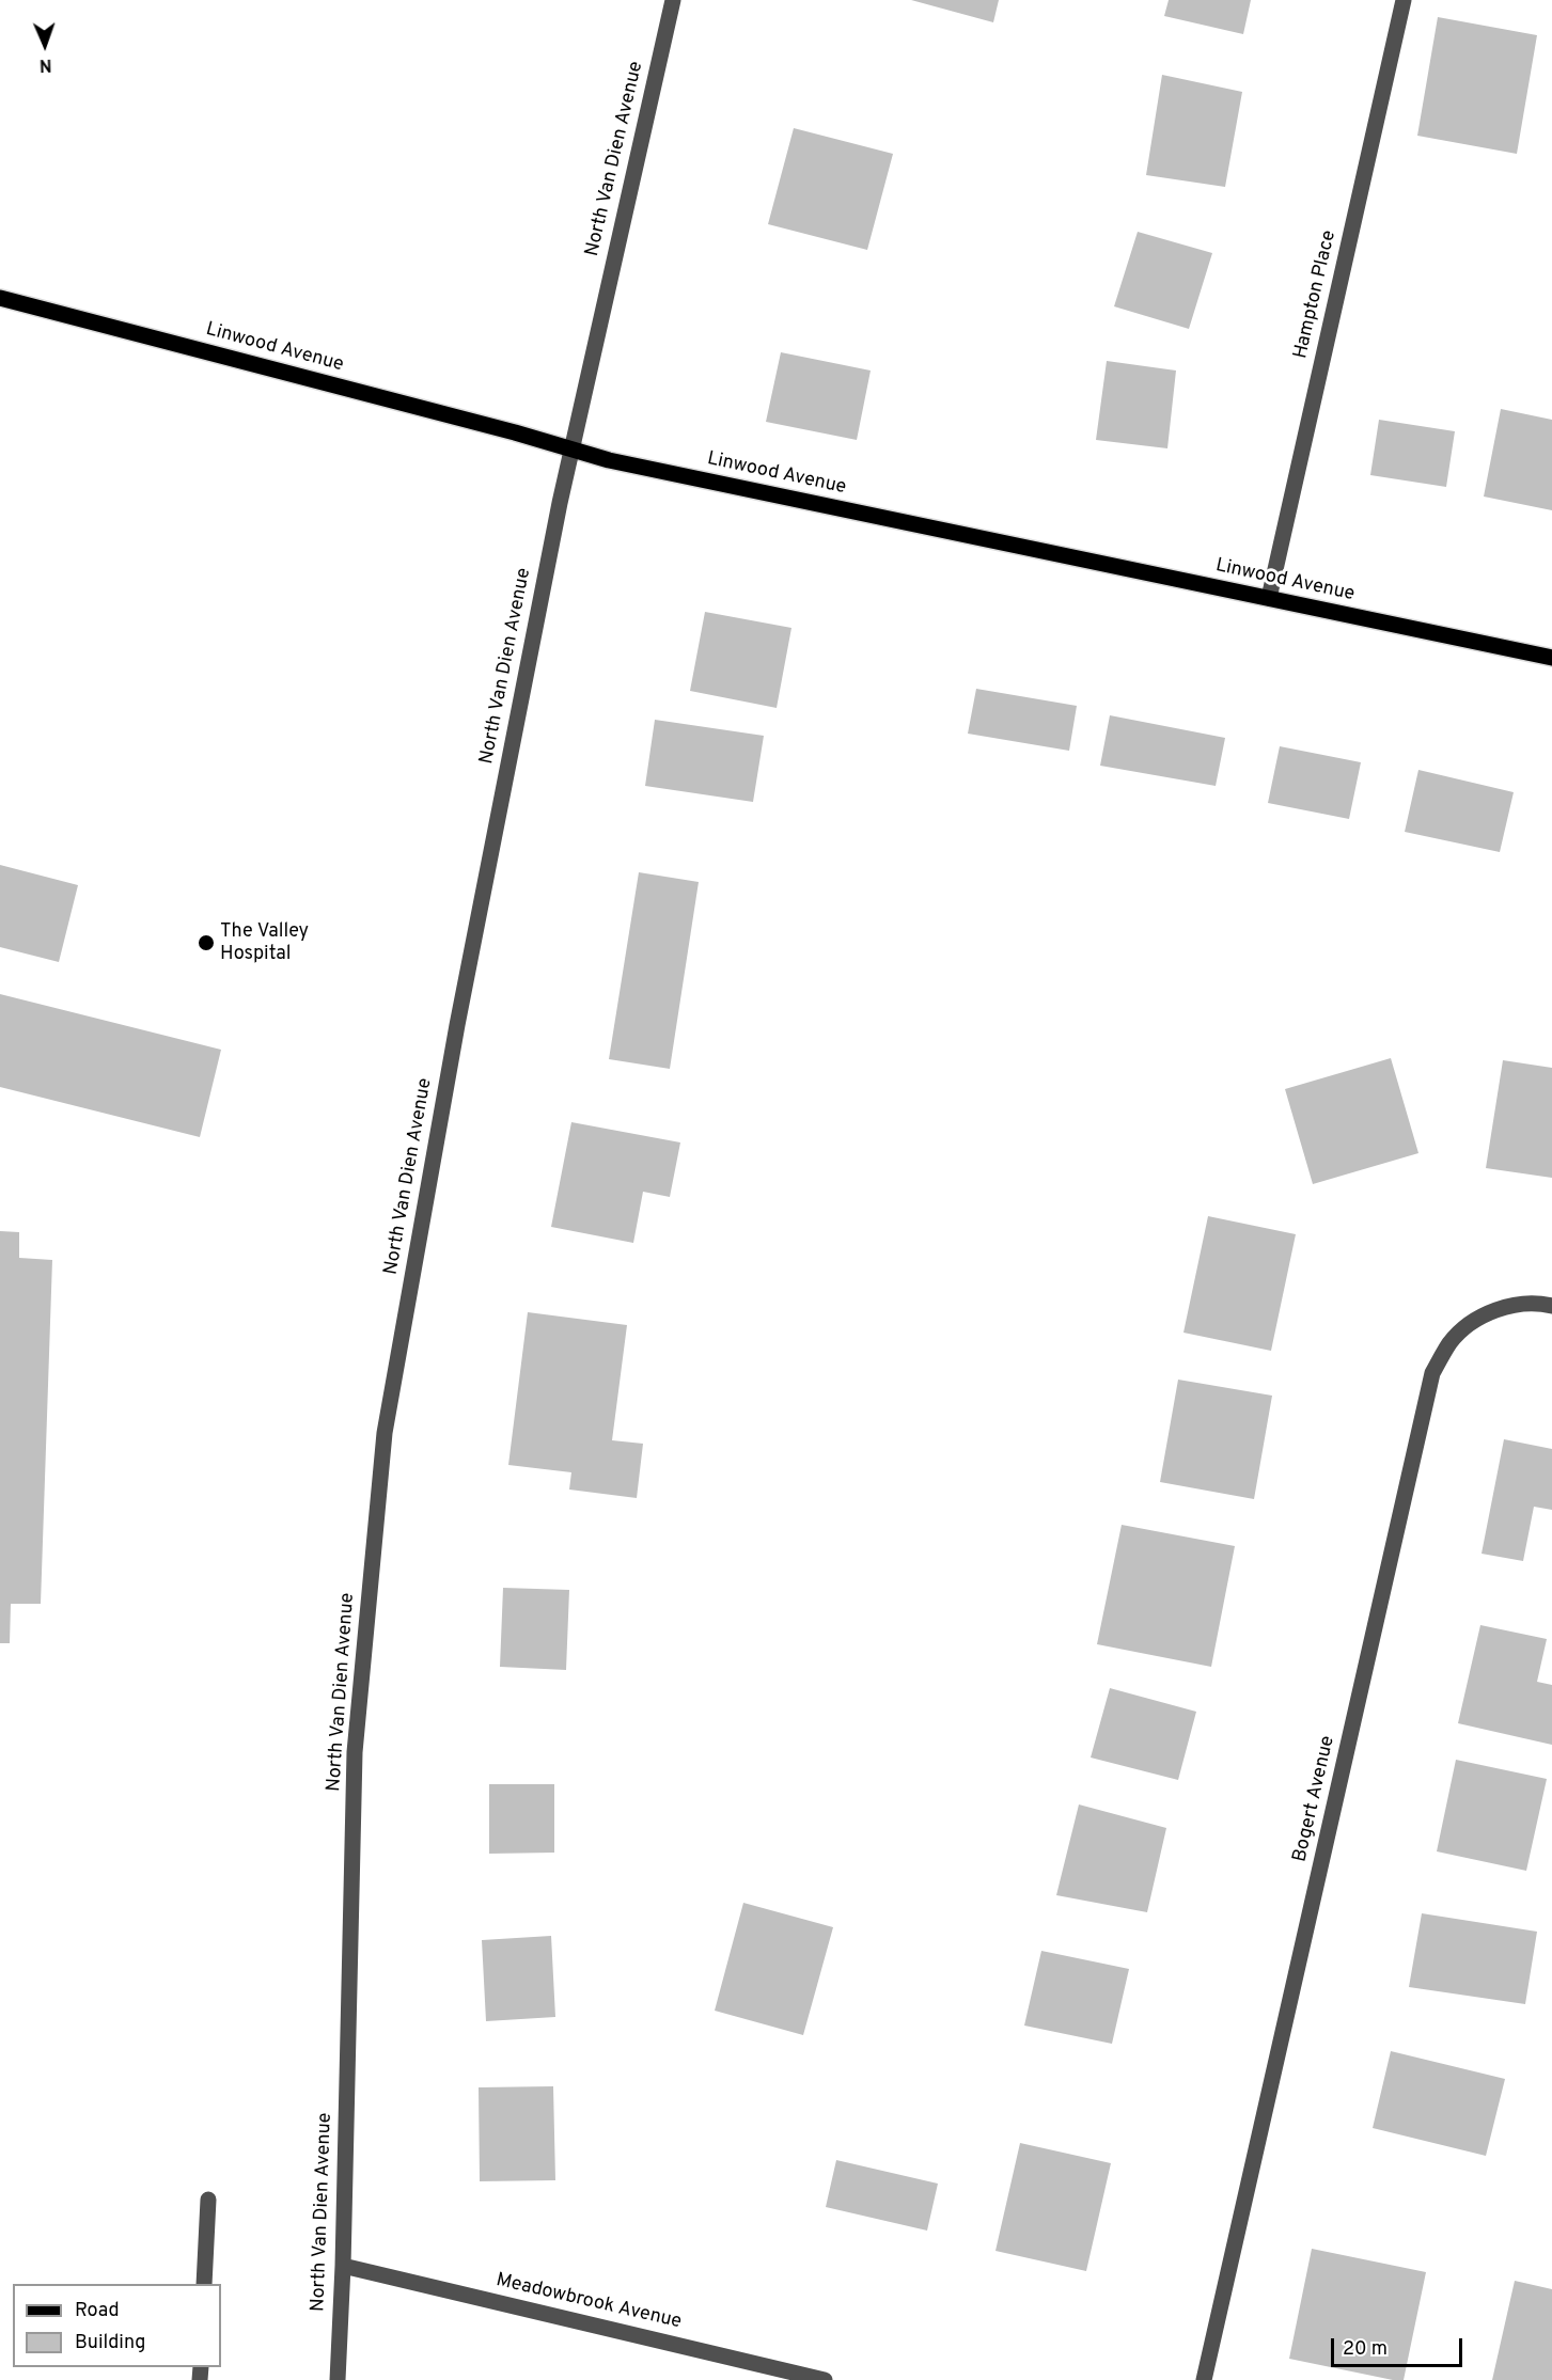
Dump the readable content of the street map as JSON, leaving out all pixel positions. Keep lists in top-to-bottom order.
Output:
{
  "streets": {
    "main road": ["Linwood Avenue"],
    "street": [
      "North Van Dien Avenue",
      "Hampton Place",
      "Bogert Avenue",
      "Meadowbrook Avenue"
    ]
  },
  "crossings": [
    ["North Van Dien Avenue", "Linwood Avenue"],
    ["North Van Dien Avenue", "Meadowbrook Avenue"],
    ["Hampton Place", "Linwood Avenue"]
  ],
  "places": ["The Valley Hospital"],
  "legend": ["Road", "Building"],
  "scale_bar": "20 m",
  "north": "bottom"
}
